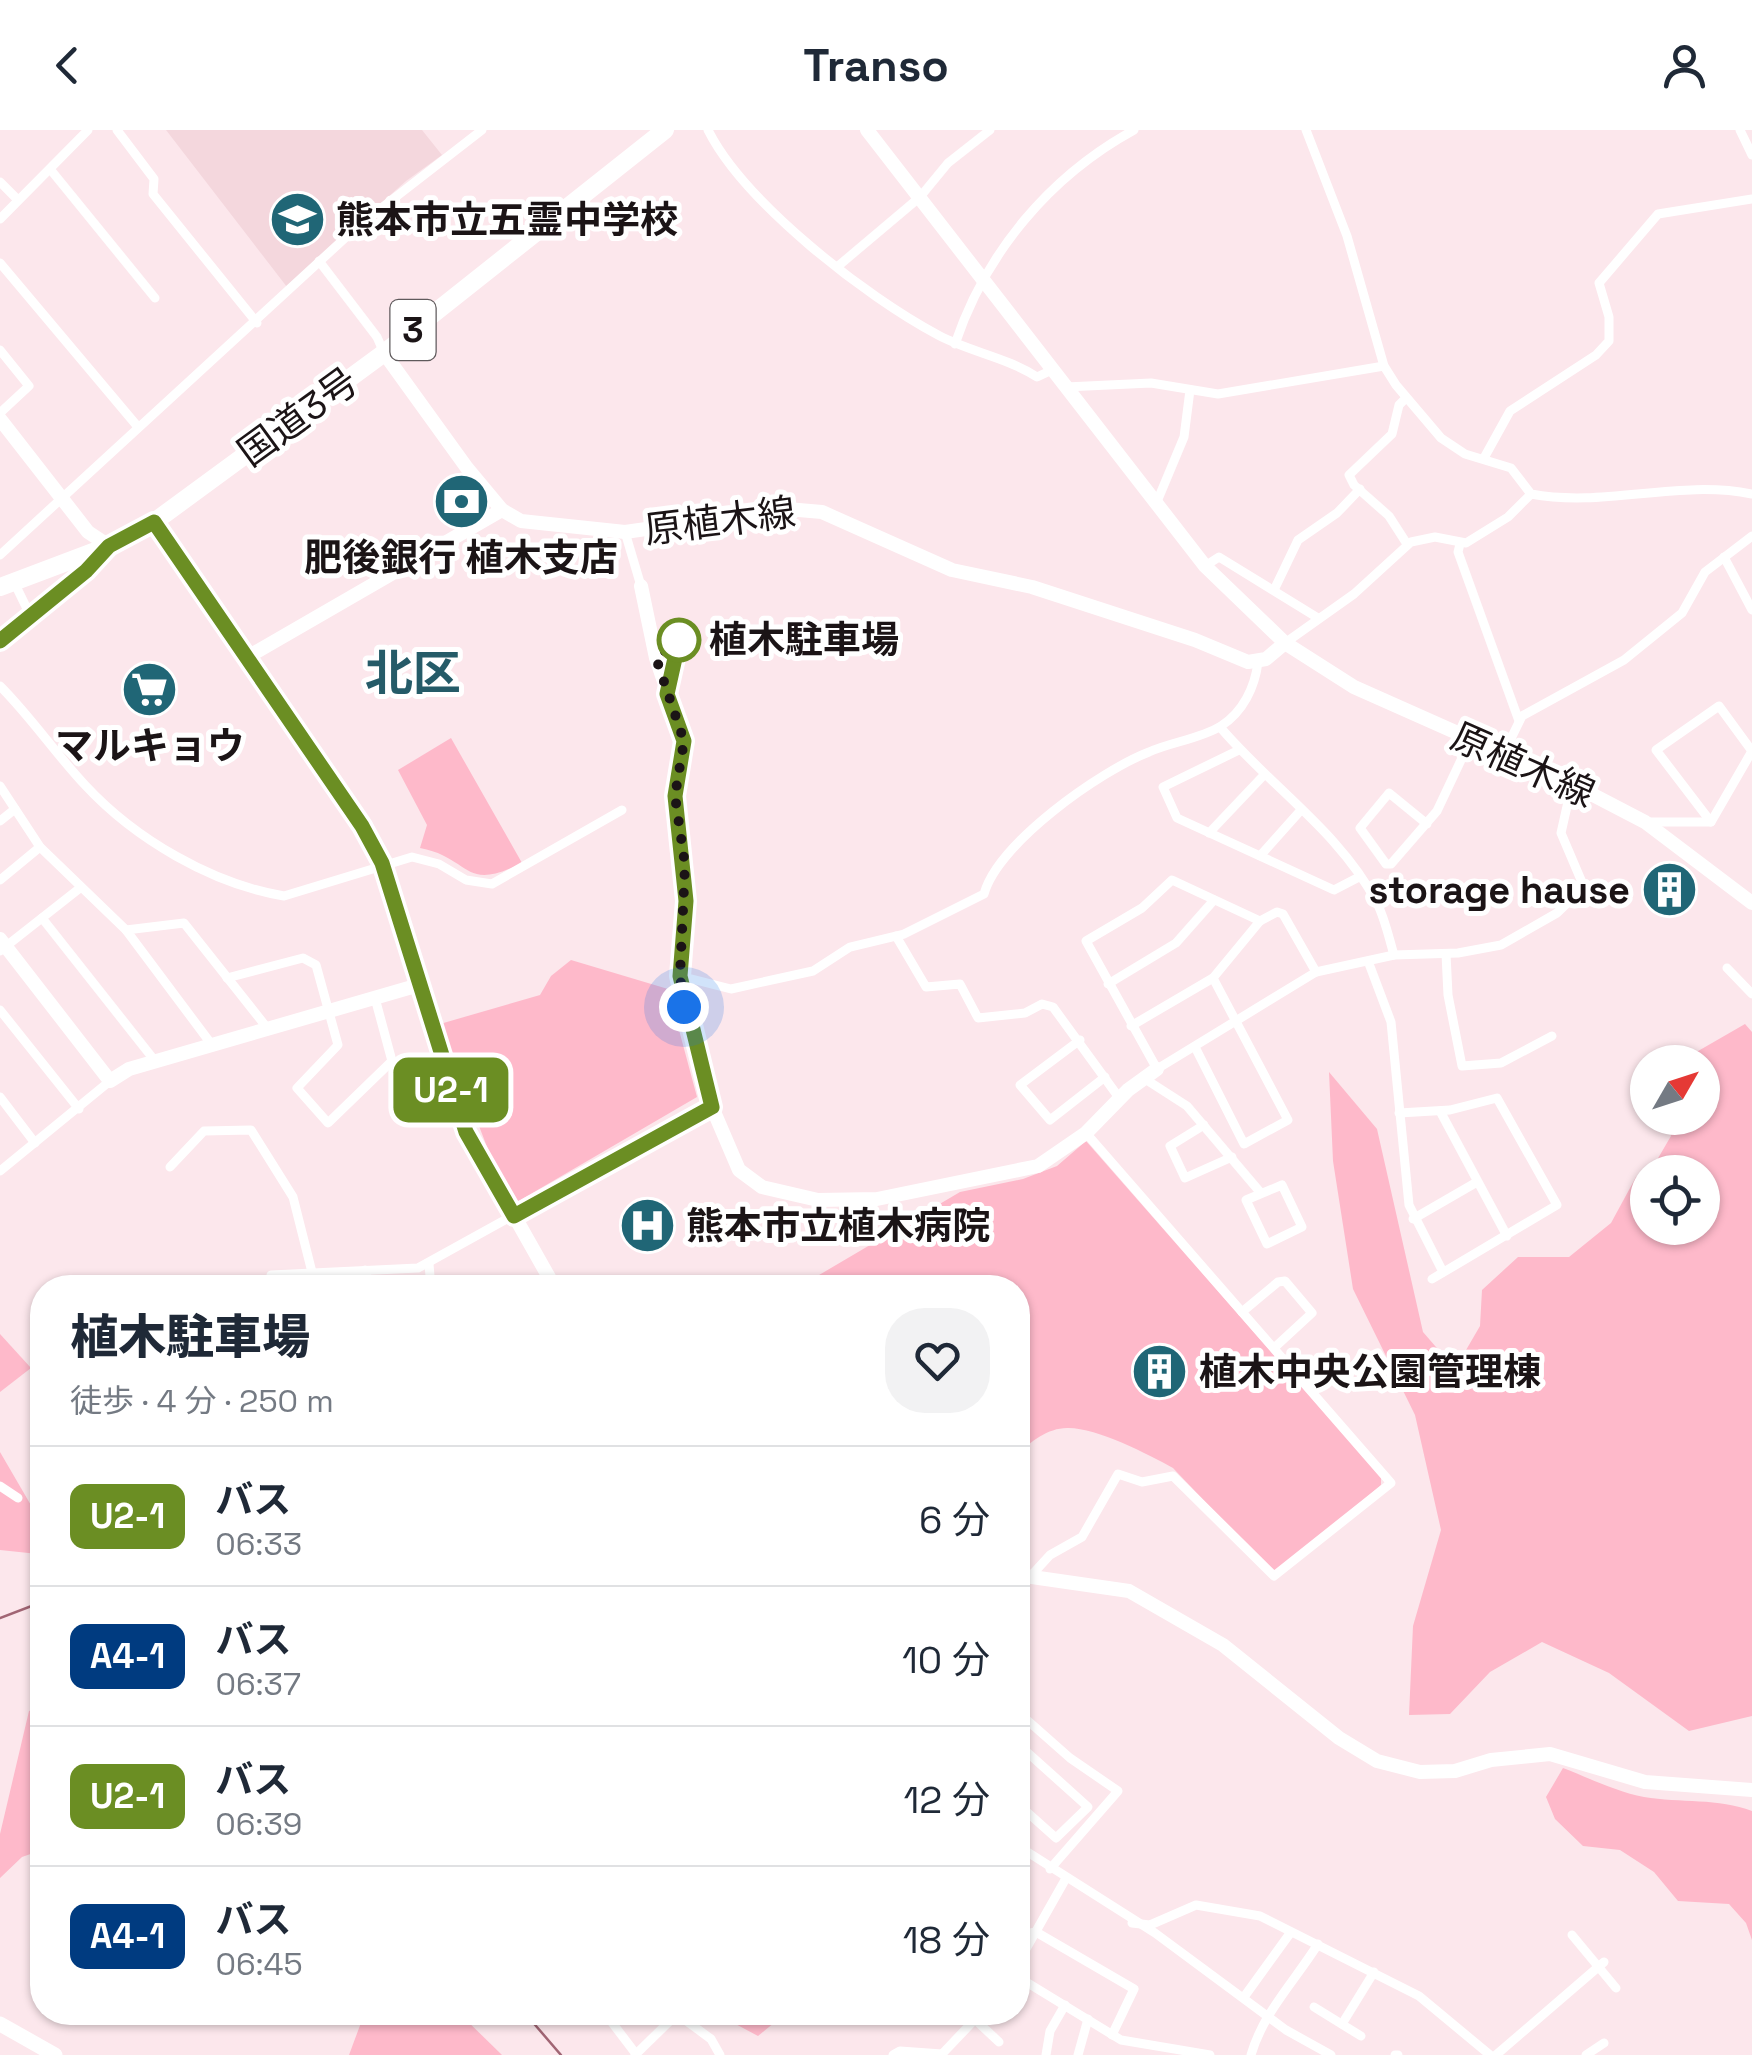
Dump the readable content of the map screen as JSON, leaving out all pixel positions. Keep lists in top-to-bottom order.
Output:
{
  "streets": {
    "highway": ["3", "国道3号"],
    "street": ["原植木線"]
  },
  "districts": ["北区"],
  "places": {
    "school or university": ["熊本市立五霊中学校"],
    "bank": ["肥後銀行 植木支店"],
    "other": ["植木駐車場"],
    "supermarket": ["マルキョウ"],
    "building": ["storage hause", "植木中央公園管理棟"],
    "hospital": ["熊本市立植木病院"]
  },
  "lines": ["bus line U2-1"],
  "north": "top right",
  "page": {
    "header": "Transo",
    "on_map": "U2-1",
    "heading": ["植木駐車場", "徒歩 · 4 分 · 250 m"],
    "list": [
      {
        "mark": "U2-1",
        "name": "バス",
        "note": "06:33",
        "value": "6 分"
      },
      {
        "mark": "A4-1",
        "name": "バス",
        "note": "06:37",
        "value": "10 分"
      },
      {
        "mark": "U2-1",
        "name": "バス",
        "note": "06:39",
        "value": "12 分"
      },
      {
        "mark": "A4-1",
        "name": "バス",
        "note": "06:45",
        "value": "18 分"
      }
    ]
  }
}
